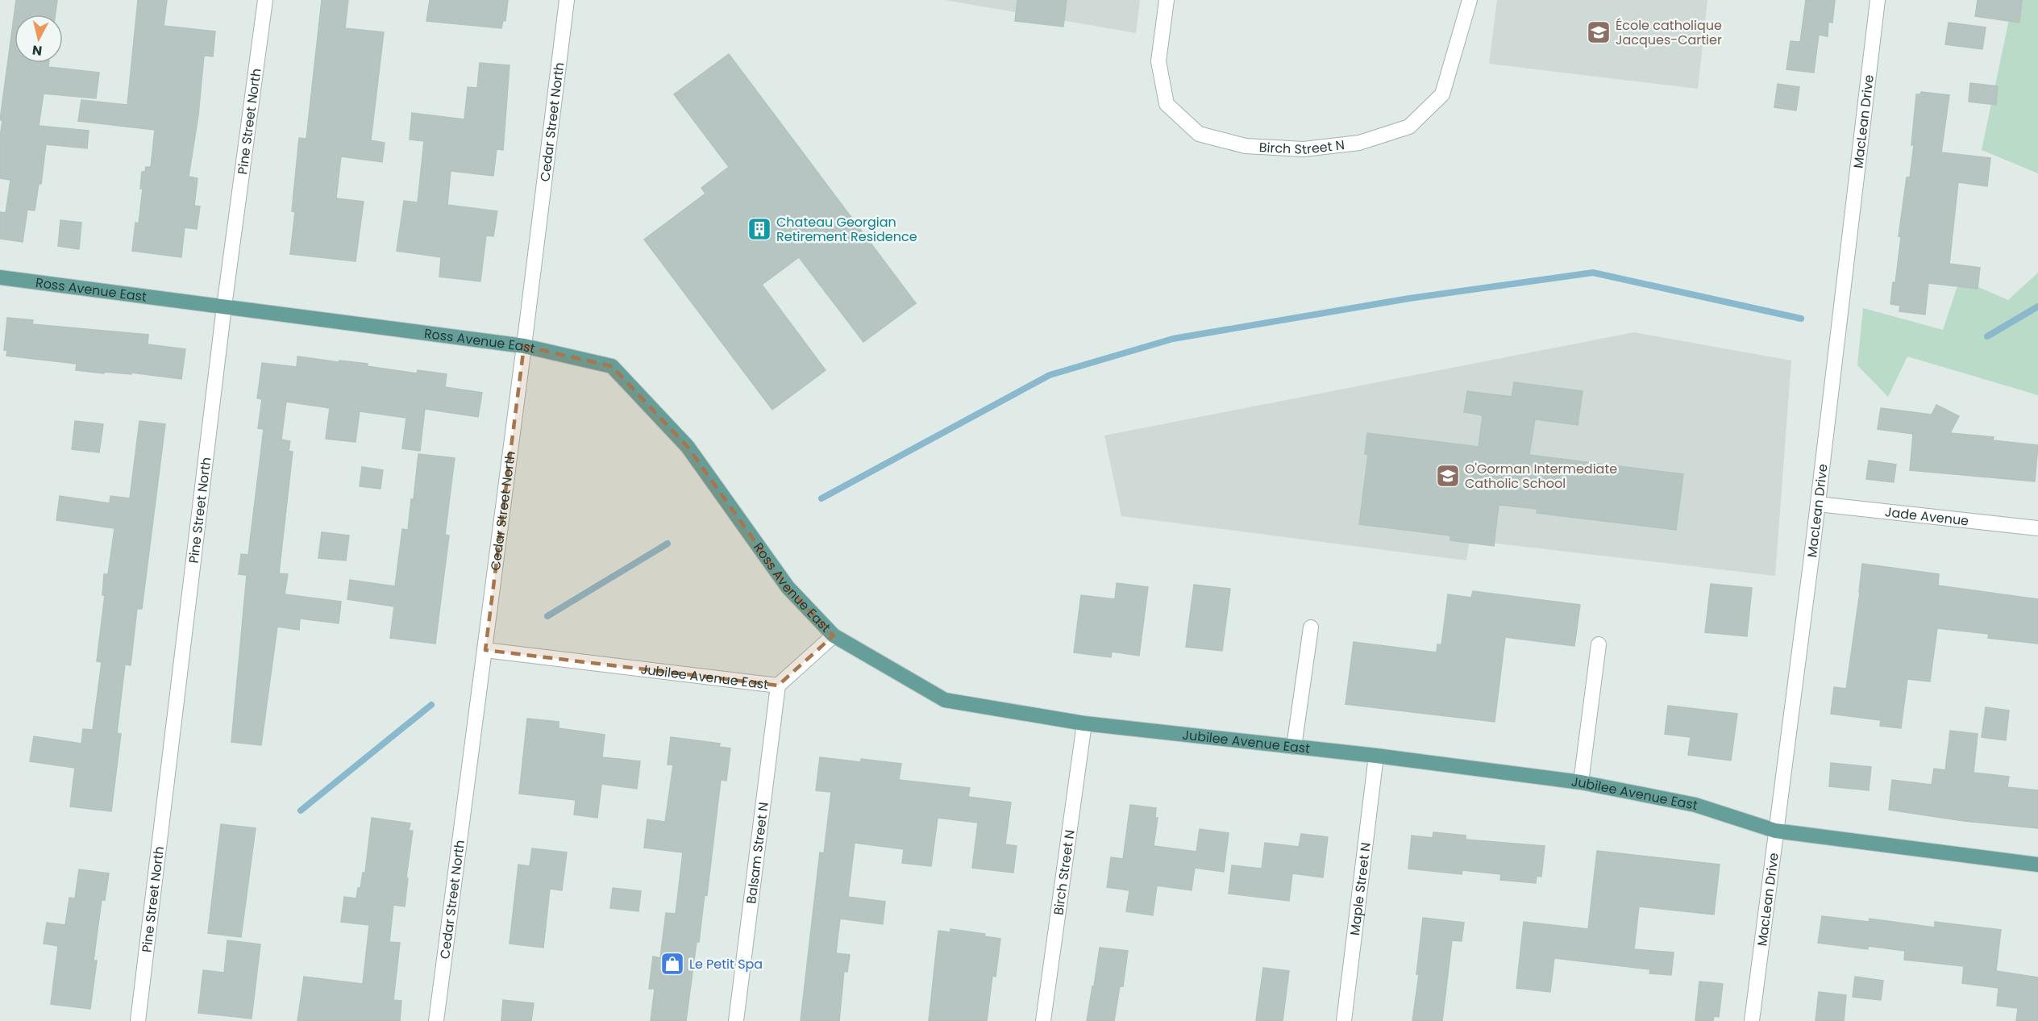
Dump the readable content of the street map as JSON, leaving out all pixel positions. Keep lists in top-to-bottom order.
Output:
{
  "streets": {
    "main road": ["Ross Avenue East", "Jubilee Avenue East"],
    "street": [
      "Pine Street North",
      "Cedar Street North",
      "MacLean Drive",
      "Birch Street N",
      "Jade Avenue",
      "Balsam Street N",
      "Maple Street N"
    ]
  },
  "crossings": [
    ["Pine Street North", "Ross Avenue East"],
    ["Cedar Street North", "Ross Avenue East"],
    ["Cedar Street North", "Jubilee Avenue East"],
    ["MacLean Drive", "Jade Avenue"],
    ["MacLean Drive", "Jubilee Avenue East"],
    ["Birch Street N", "Jubilee Avenue East"],
    ["Ross Avenue East", "Jubilee Avenue East"],
    ["Jubilee Avenue East", "Balsam Street N"],
    ["Jubilee Avenue East", "Maple Street N"]
  ],
  "places": {
    "school or university": ["École catholique Jacques-Cartier", "O'Gorman Intermediate Catholic School"],
    "building": ["Chateau Georgian Retirement Residence"],
    "shop": ["Le Petit Spa"]
  },
  "north": "bottom"
}
